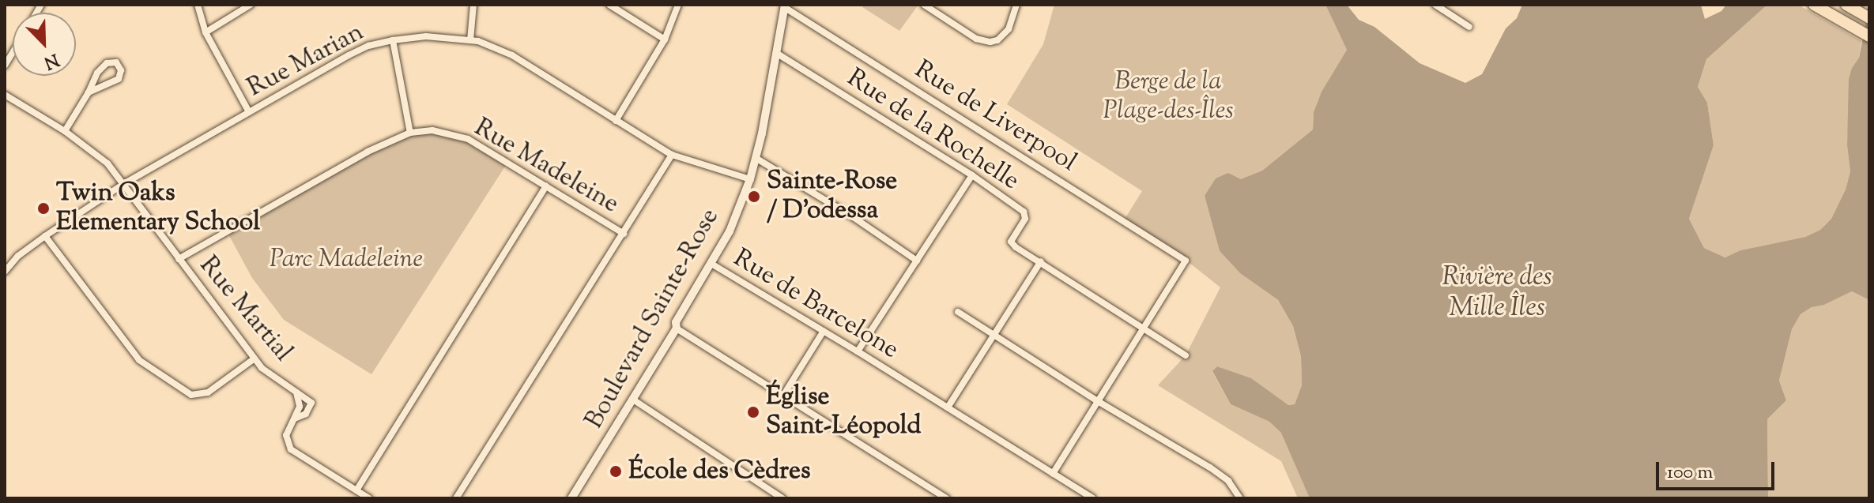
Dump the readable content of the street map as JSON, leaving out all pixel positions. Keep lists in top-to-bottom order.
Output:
{
  "streets": {
    "street": [
      "Rue Marian",
      "Rue de Liverpool",
      "Rue de la Rochelle",
      "Rue Madeleine",
      "Rue de Barcelone",
      "Rue Martial",
      "Boulevard Sainte-Rose"
    ]
  },
  "crossings": [
    ["Rue Marian", "Rue Martial"],
    ["Rue Marian", "Boulevard Sainte-Rose"],
    ["Rue de Liverpool", "Rue de la Rochelle"],
    ["Rue de Liverpool", "Boulevard Sainte-Rose"],
    ["Rue de la Rochelle", "Boulevard Sainte-Rose"],
    ["Rue Madeleine", "Rue Martial"],
    ["Rue de Barcelone", "Boulevard Sainte-Rose"]
  ],
  "water": ["Rivière des Mille Îles"],
  "parks": ["Berge de la Plage-des-Îles", "Parc Madeleine"],
  "places": [
    "Sainte-Rose / D'odessa",
    "Twin Oaks Elementary School",
    "Église Saint-Léopold",
    "École des Cèdres"
  ],
  "scale_bar": "100 m",
  "north": "bottom right"
}
